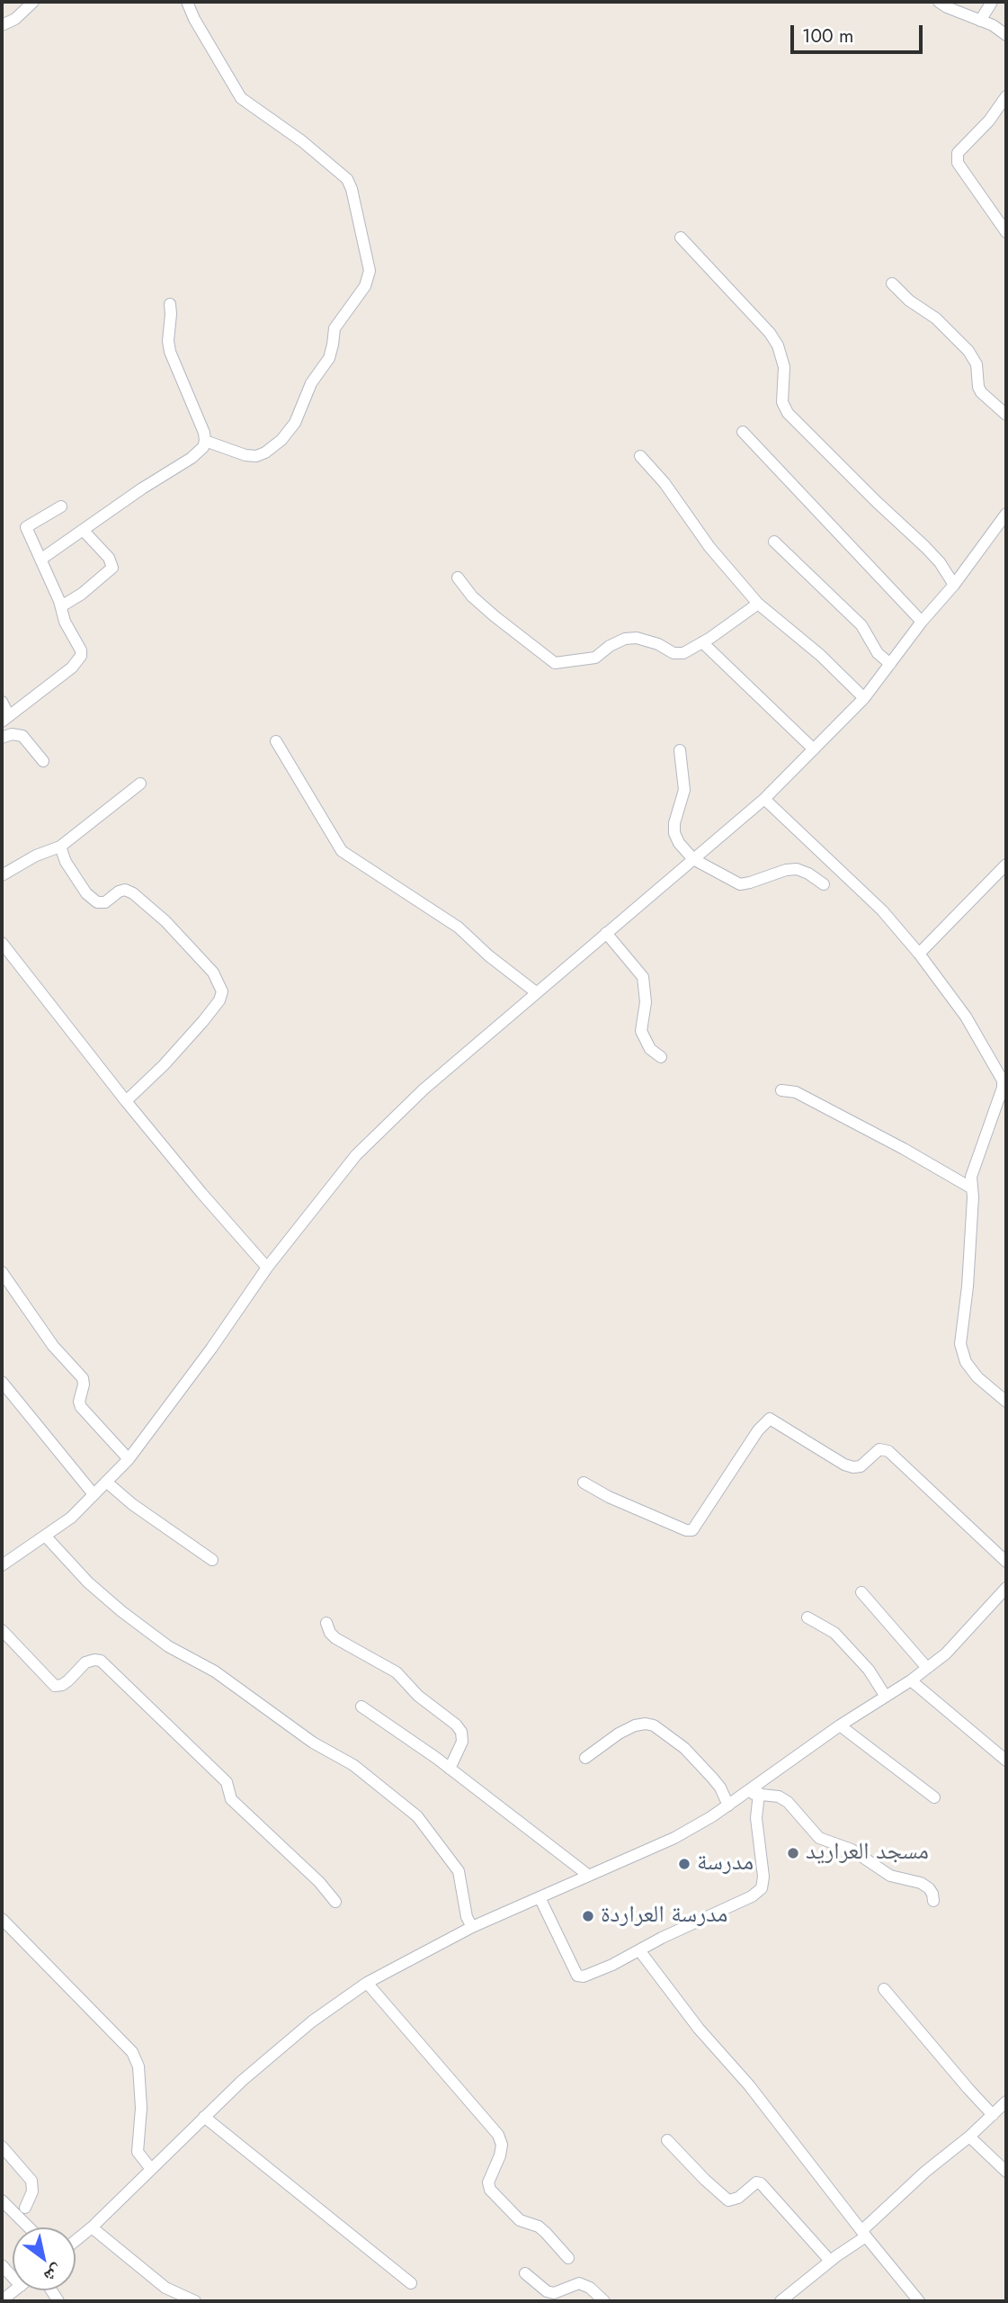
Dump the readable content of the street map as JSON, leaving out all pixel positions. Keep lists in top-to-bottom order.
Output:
{
  "places": ["مسجد العراريد", "مدرسة", "مدرسة العراردة"],
  "scale_bar": "100 m",
  "north": "bottom right"
}
